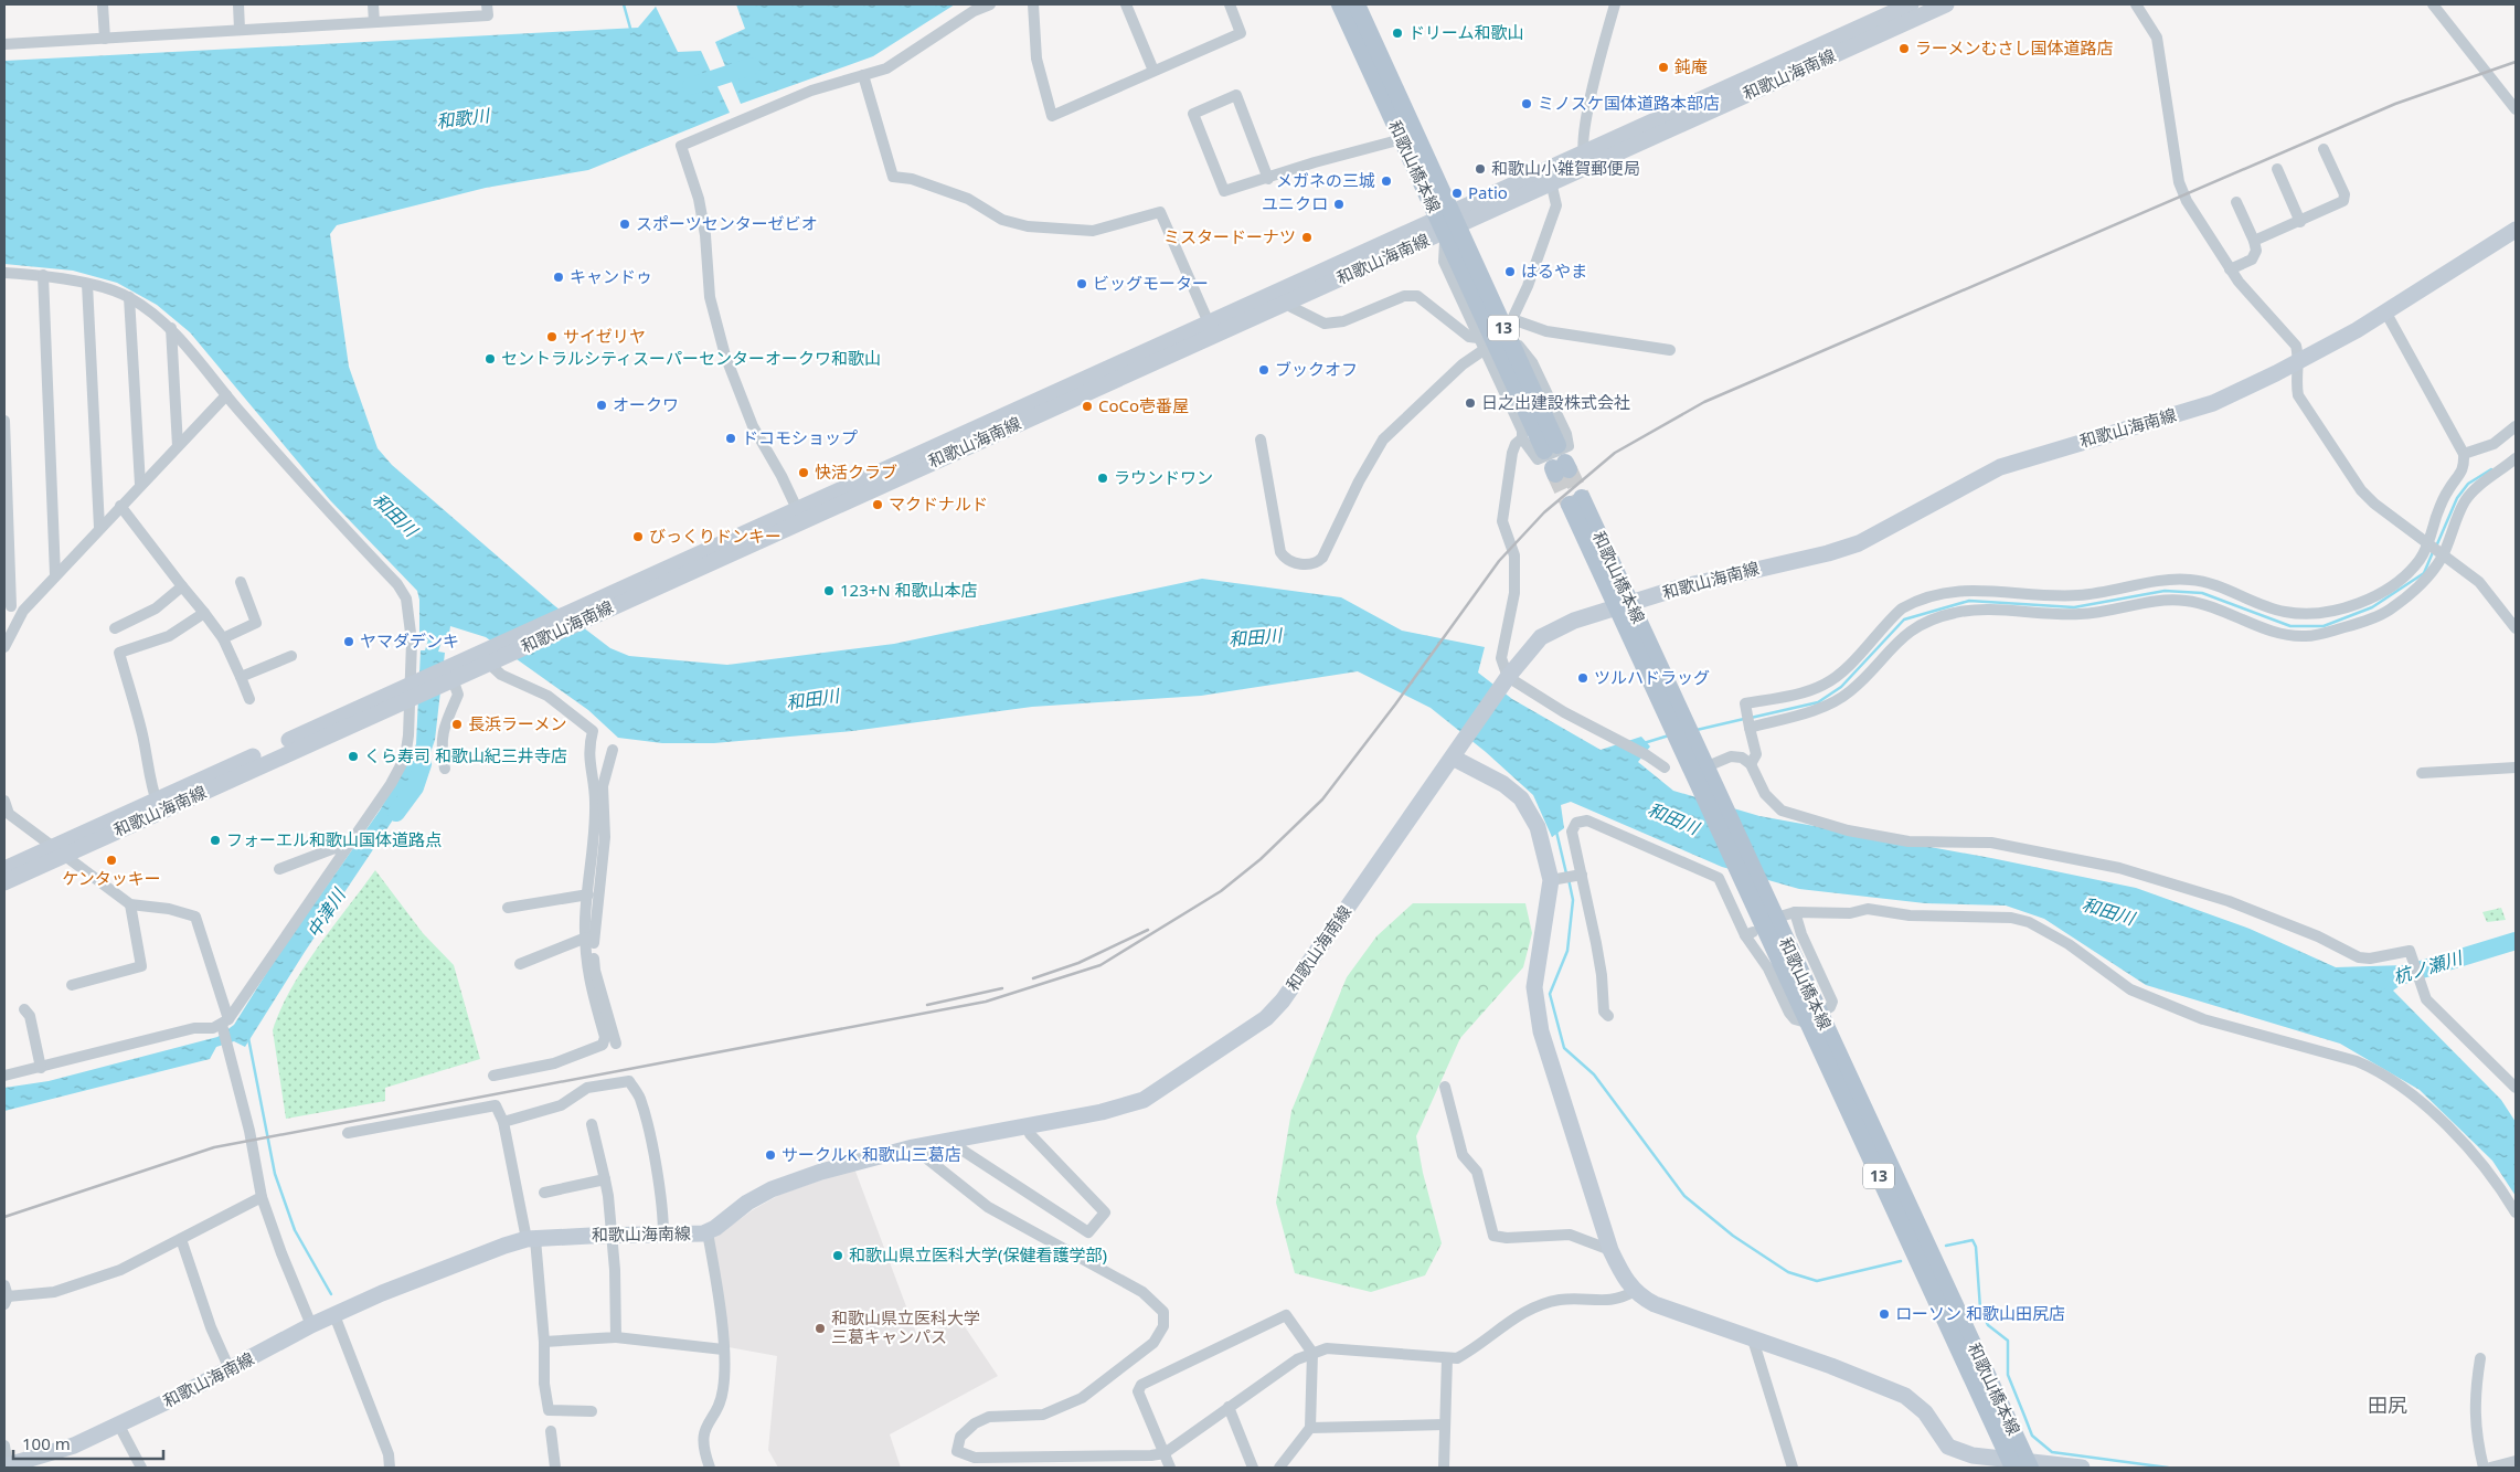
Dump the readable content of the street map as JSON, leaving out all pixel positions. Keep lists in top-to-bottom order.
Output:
{
  "streets": {
    "main road": ["和歌山海南線", "和歌山橋本線", "13"]
  },
  "crossings": [
    ["和歌山海南線", "和歌山橋本線"]
  ],
  "districts": ["田尻"],
  "water": [
    "和歌川",
    "和田川",
    "中津川",
    "杭ノ瀬川"
  ],
  "places": [
    "ドリーム和歌山",
    "ラーメンむさし国体道路店",
    "鈍庵",
    "ミノスケ国体道路本部店",
    "和歌山小雑賀郵便局",
    "メガネの三城",
    "Patio",
    "ユニクロ",
    "スポーツセンターゼビオ",
    "ミスタードーナツ",
    "はるやま",
    "キャンドゥ",
    "ビッグモーター",
    "サイゼリヤ",
    "セントラルシティスーパーセンターオークワ和歌山",
    "ブックオフ",
    "日之出建設株式会社",
    "オークワ",
    "CoCo壱番屋",
    "ドコモショップ",
    "快活クラブ",
    "ラウンドワン",
    "マクドナルド",
    "びっくりドンキー",
    "123+N 和歌山本店",
    "ヤマダデンキ",
    "ツルハドラッグ",
    "長浜ラーメン",
    "くら寿司 和歌山紀三井寺店",
    "フォーエル和歌山国体道路点",
    "ケンタッキー",
    "サークルK 和歌山三葛店",
    "和歌山県立医科大学(保健看護学部)",
    "ローソン 和歌山田尻店",
    "和歌山県立医科大学 三葛キャンパス"
  ],
  "scale_bar": "100 m"
}
